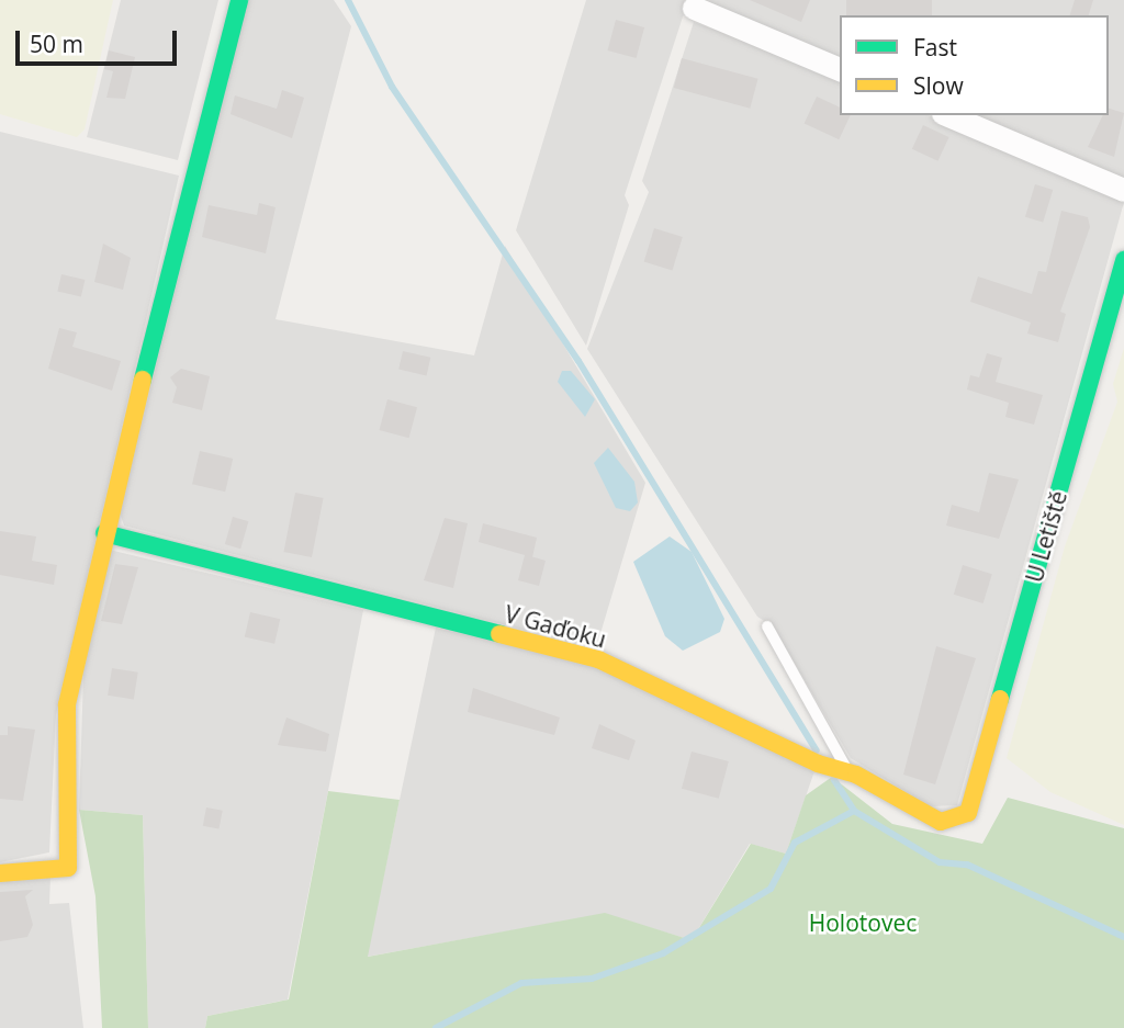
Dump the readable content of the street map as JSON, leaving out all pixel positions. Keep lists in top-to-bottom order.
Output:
{
  "streets": {
    "street": ["U Letiště", "V Gaďoku"]
  },
  "crossings": [
    ["U Letiště", "V Gaďoku"]
  ],
  "parks": ["Holotovec"],
  "legend": ["Fast", "Slow"],
  "scale_bar": "50 m"
}
